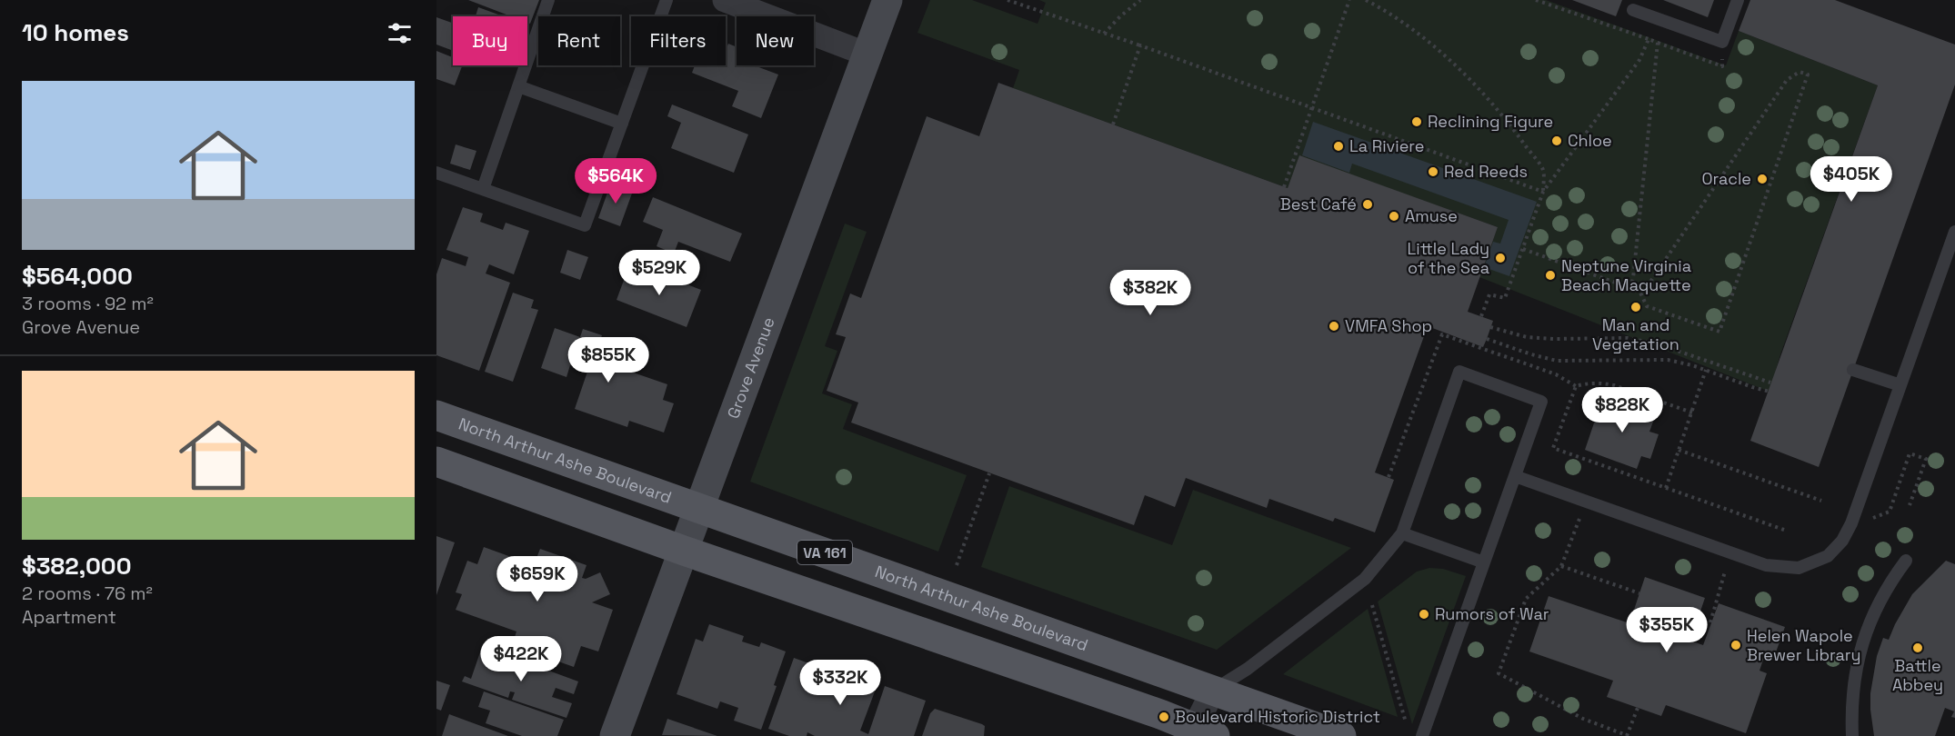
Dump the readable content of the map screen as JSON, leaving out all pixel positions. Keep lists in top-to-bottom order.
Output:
{
  "streets": {
    "main road": ["Grove Avenue", "North Arthur Ashe Boulevard", "VA 161"]
  },
  "crossings": [
    ["Grove Avenue", "North Arthur Ashe Boulevard"],
    ["Grove Avenue", "VA 161"]
  ],
  "places": [
    "Reclining Figure",
    "Chloe",
    "La Riviere",
    "Red Reeds",
    "Oracle",
    "Best Café",
    "Amuse",
    "Little Lady of the Sea",
    "Neptune Virginia Beach Maquette",
    "Man and Vegetation",
    "VMFA Shop",
    "Rumors of War",
    "Helen Wapole Brewer Library",
    "Battle Abbey",
    "Boulevard Historic District"
  ],
  "page": {
    "heading": "10 homes",
    "chip": [
      "Buy",
      "Rent",
      "Filters",
      "New"
    ],
    "list": [
      {
        "name": "$564,000",
        "note": "3 rooms · 92 m² · Grove Avenue"
      },
      {
        "name": "$382,000",
        "note": "2 rooms · 76 m² · Apartment"
      }
    ],
    "price": [
      "$405K",
      "$564K",
      "$529K",
      "$382K",
      "$855K",
      "$828K",
      "$659K",
      "$355K",
      "$422K",
      "$332K"
    ]
  }
}
